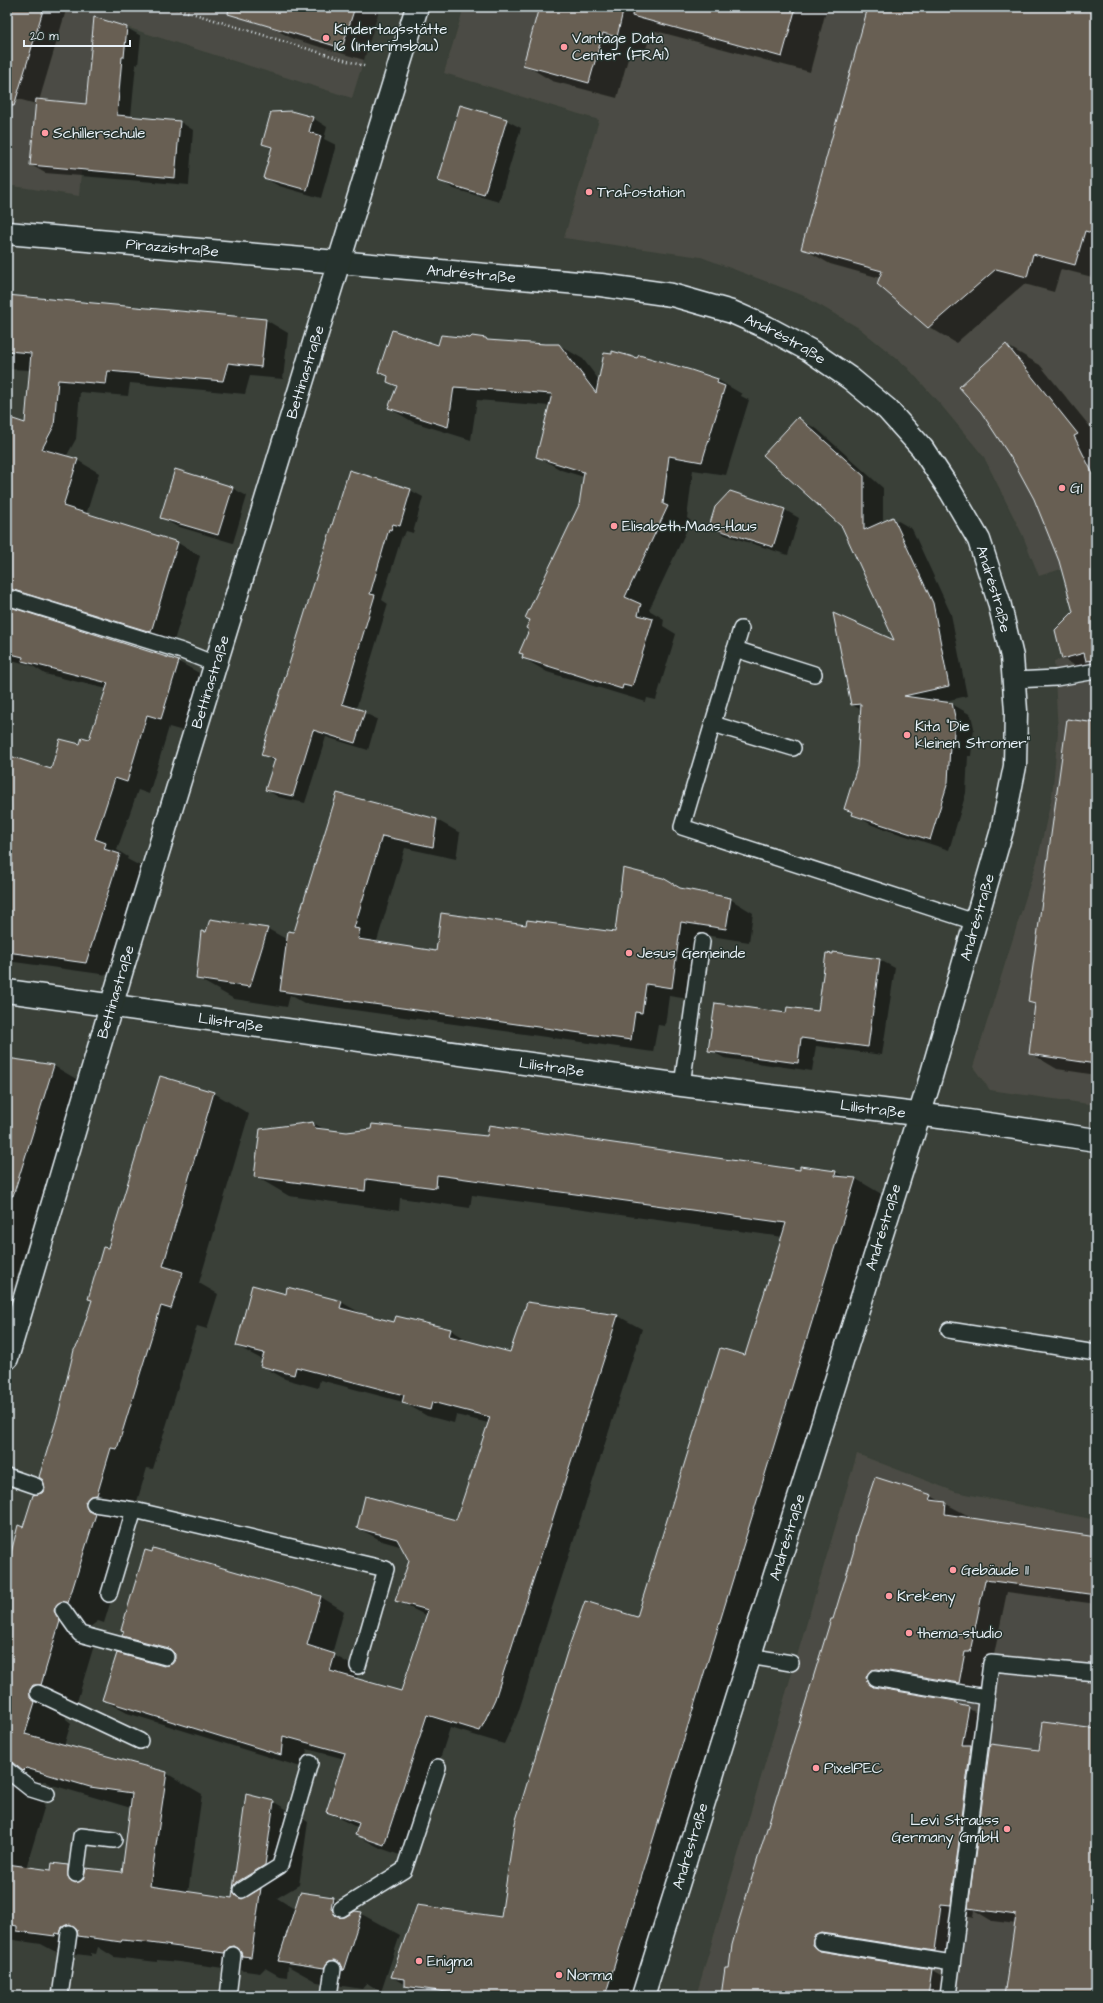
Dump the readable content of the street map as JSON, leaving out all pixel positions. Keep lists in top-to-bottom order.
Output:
{
  "streets": {
    "street": [
      "Pirazzistraße",
      "Andréstraße",
      "Bettinastraße",
      "Lilistraße"
    ]
  },
  "crossings": [
    ["Pirazzistraße", "Andréstraße"],
    ["Pirazzistraße", "Bettinastraße"],
    ["Andréstraße", "Bettinastraße"],
    ["Andréstraße", "Lilistraße"],
    ["Bettinastraße", "Lilistraße"]
  ],
  "places": [
    "Kindertagsstätte 16 (Interimsbau)",
    "Vantage Data Center (FRA1)",
    "Schillerschule",
    "Trafostation",
    "G1",
    "Elisabeth-Maas-Haus",
    "Kita \"Die kleinen Stromer\"",
    "Jesus Gemeinde",
    "Gebäude 11",
    "Krekeny",
    "thema-studio",
    "PixelPEC",
    "Levi Strauss Germany GmbH",
    "Enigma",
    "Norma"
  ],
  "scale_bar": "20 m"
}
